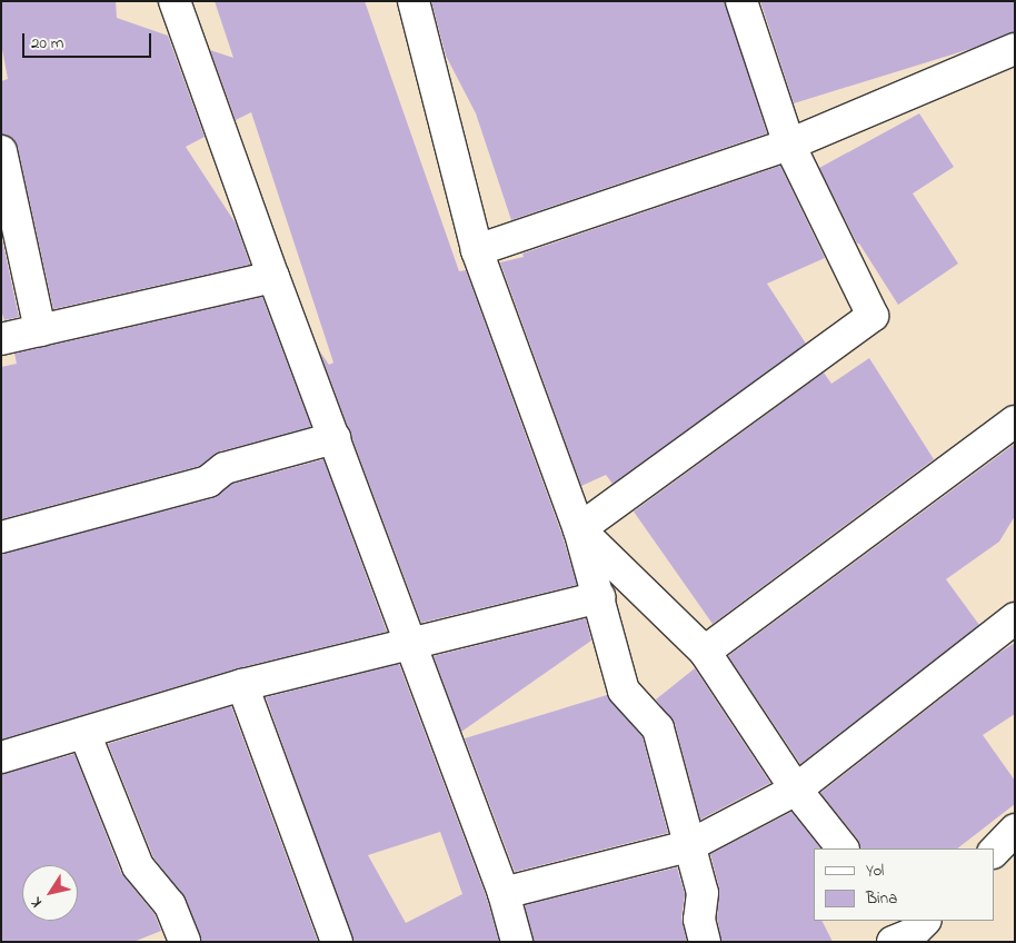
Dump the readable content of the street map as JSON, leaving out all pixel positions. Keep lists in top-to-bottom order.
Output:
{
  "legend": ["Yol", "Bina"],
  "scale_bar": "20 m",
  "north": "bottom left"
}
